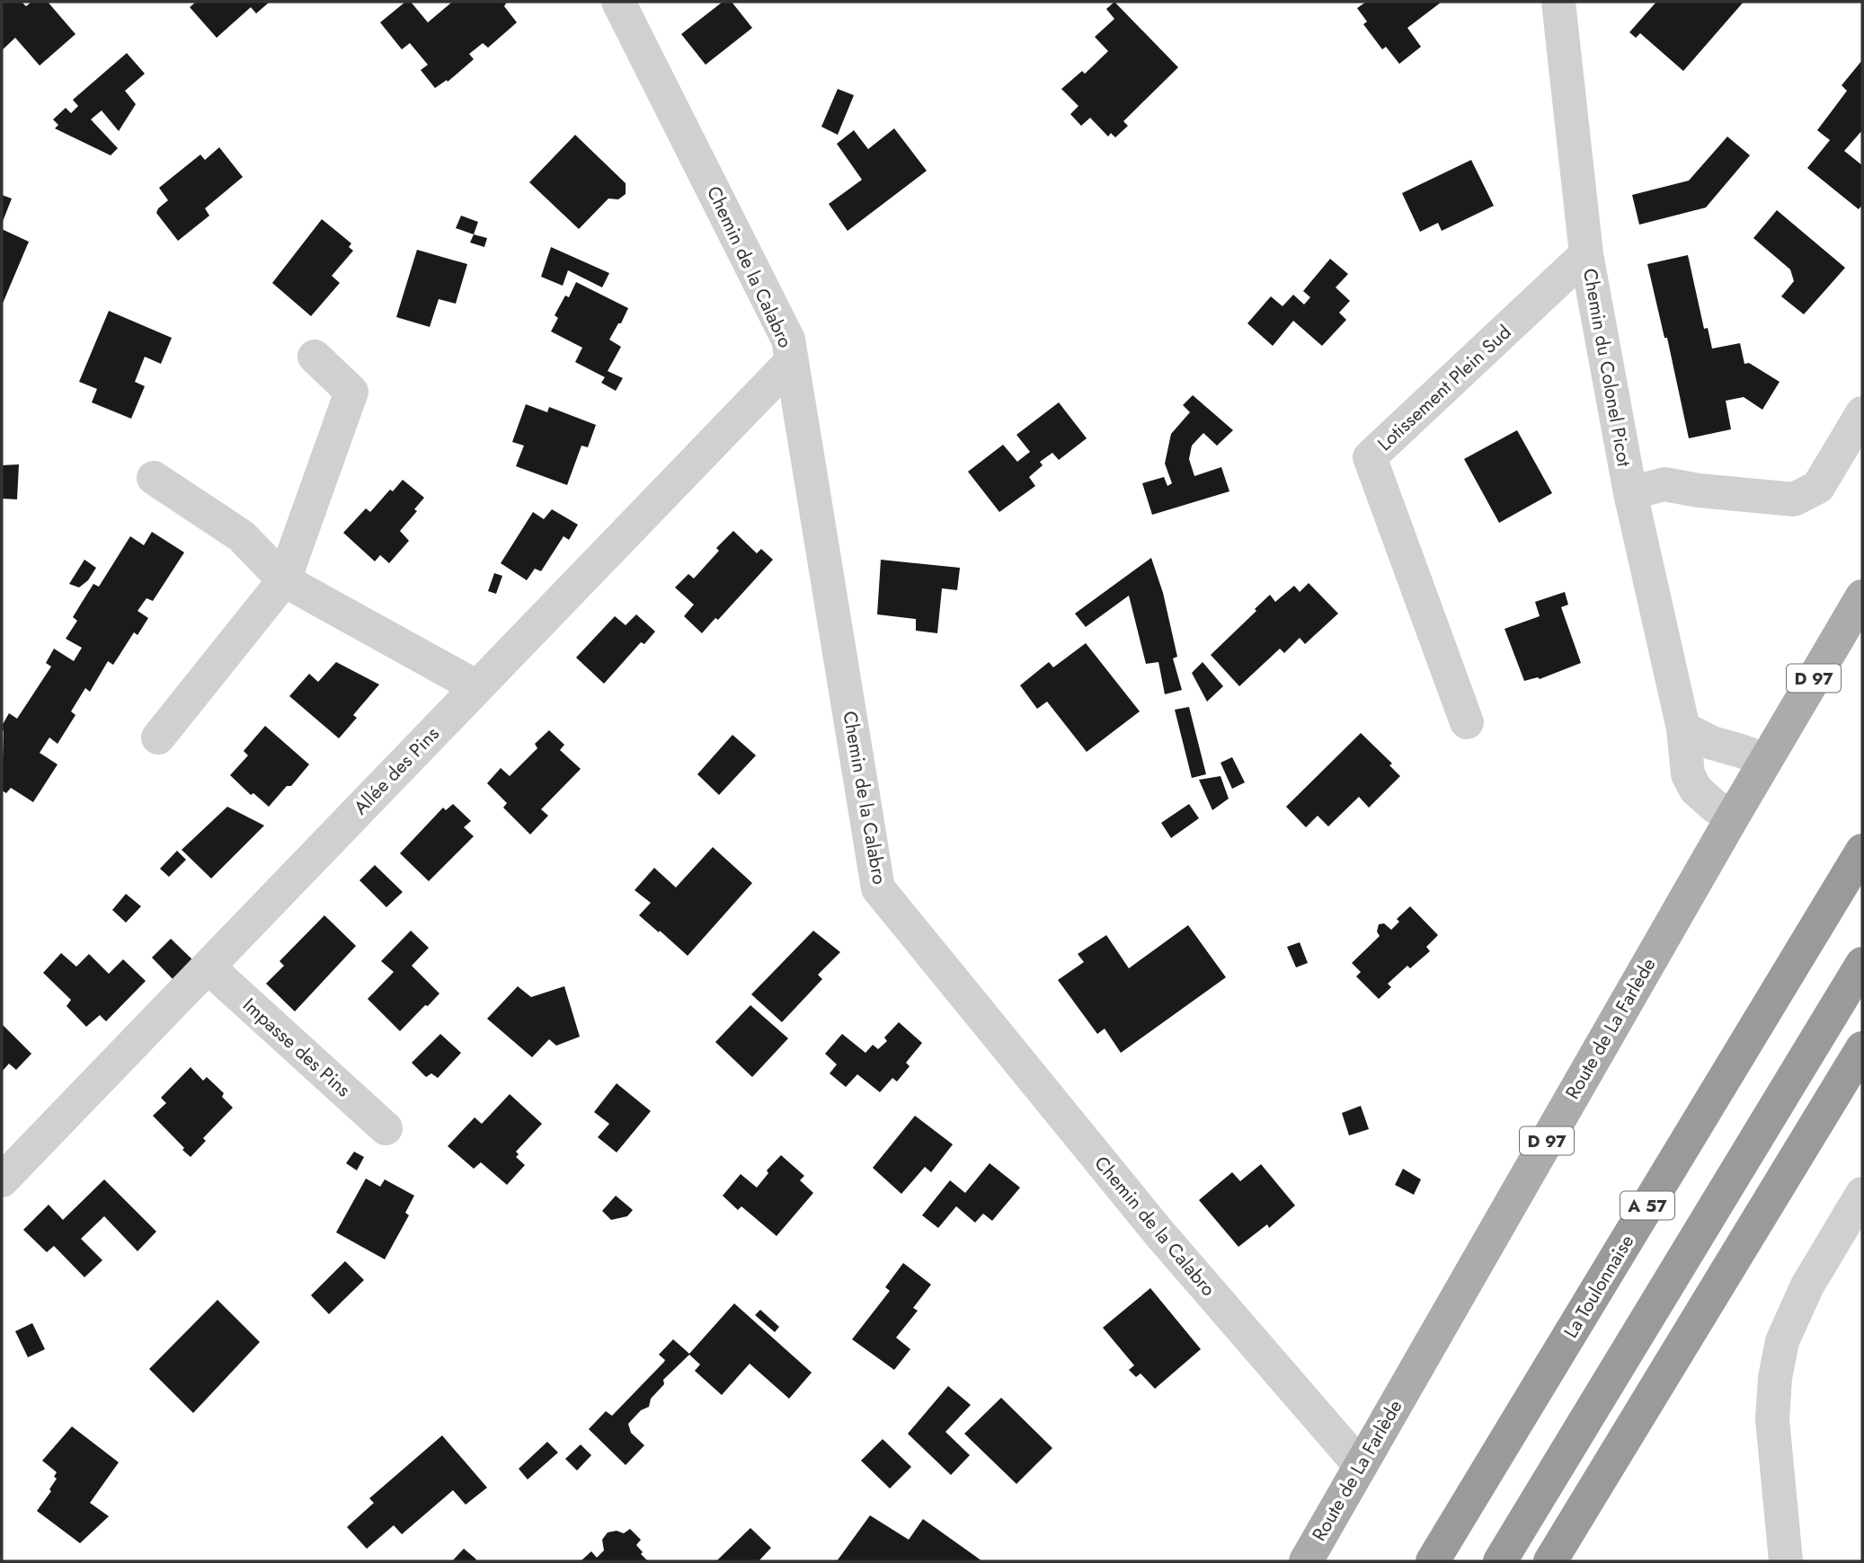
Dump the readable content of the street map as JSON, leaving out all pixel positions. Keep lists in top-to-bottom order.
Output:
{
  "streets": {
    "highway": ["A 57", "La Toulonnaise"],
    "main road": ["D 97", "Route de La Farlède"],
    "street": [
      "Chemin de la Calabro",
      "Chemin du Colonel Picot",
      "Lotissement Plein Sud",
      "Allée des Pins",
      "Impasse des Pins"
    ]
  },
  "crossings": [
    ["Chemin de la Calabro", "Allée des Pins"],
    ["Chemin de la Calabro", "Route de La Farlède"],
    ["Chemin du Colonel Picot", "Lotissement Plein Sud"],
    ["Chemin du Colonel Picot", "Route de La Farlède"],
    ["Allée des Pins", "Impasse des Pins"]
  ]
}
